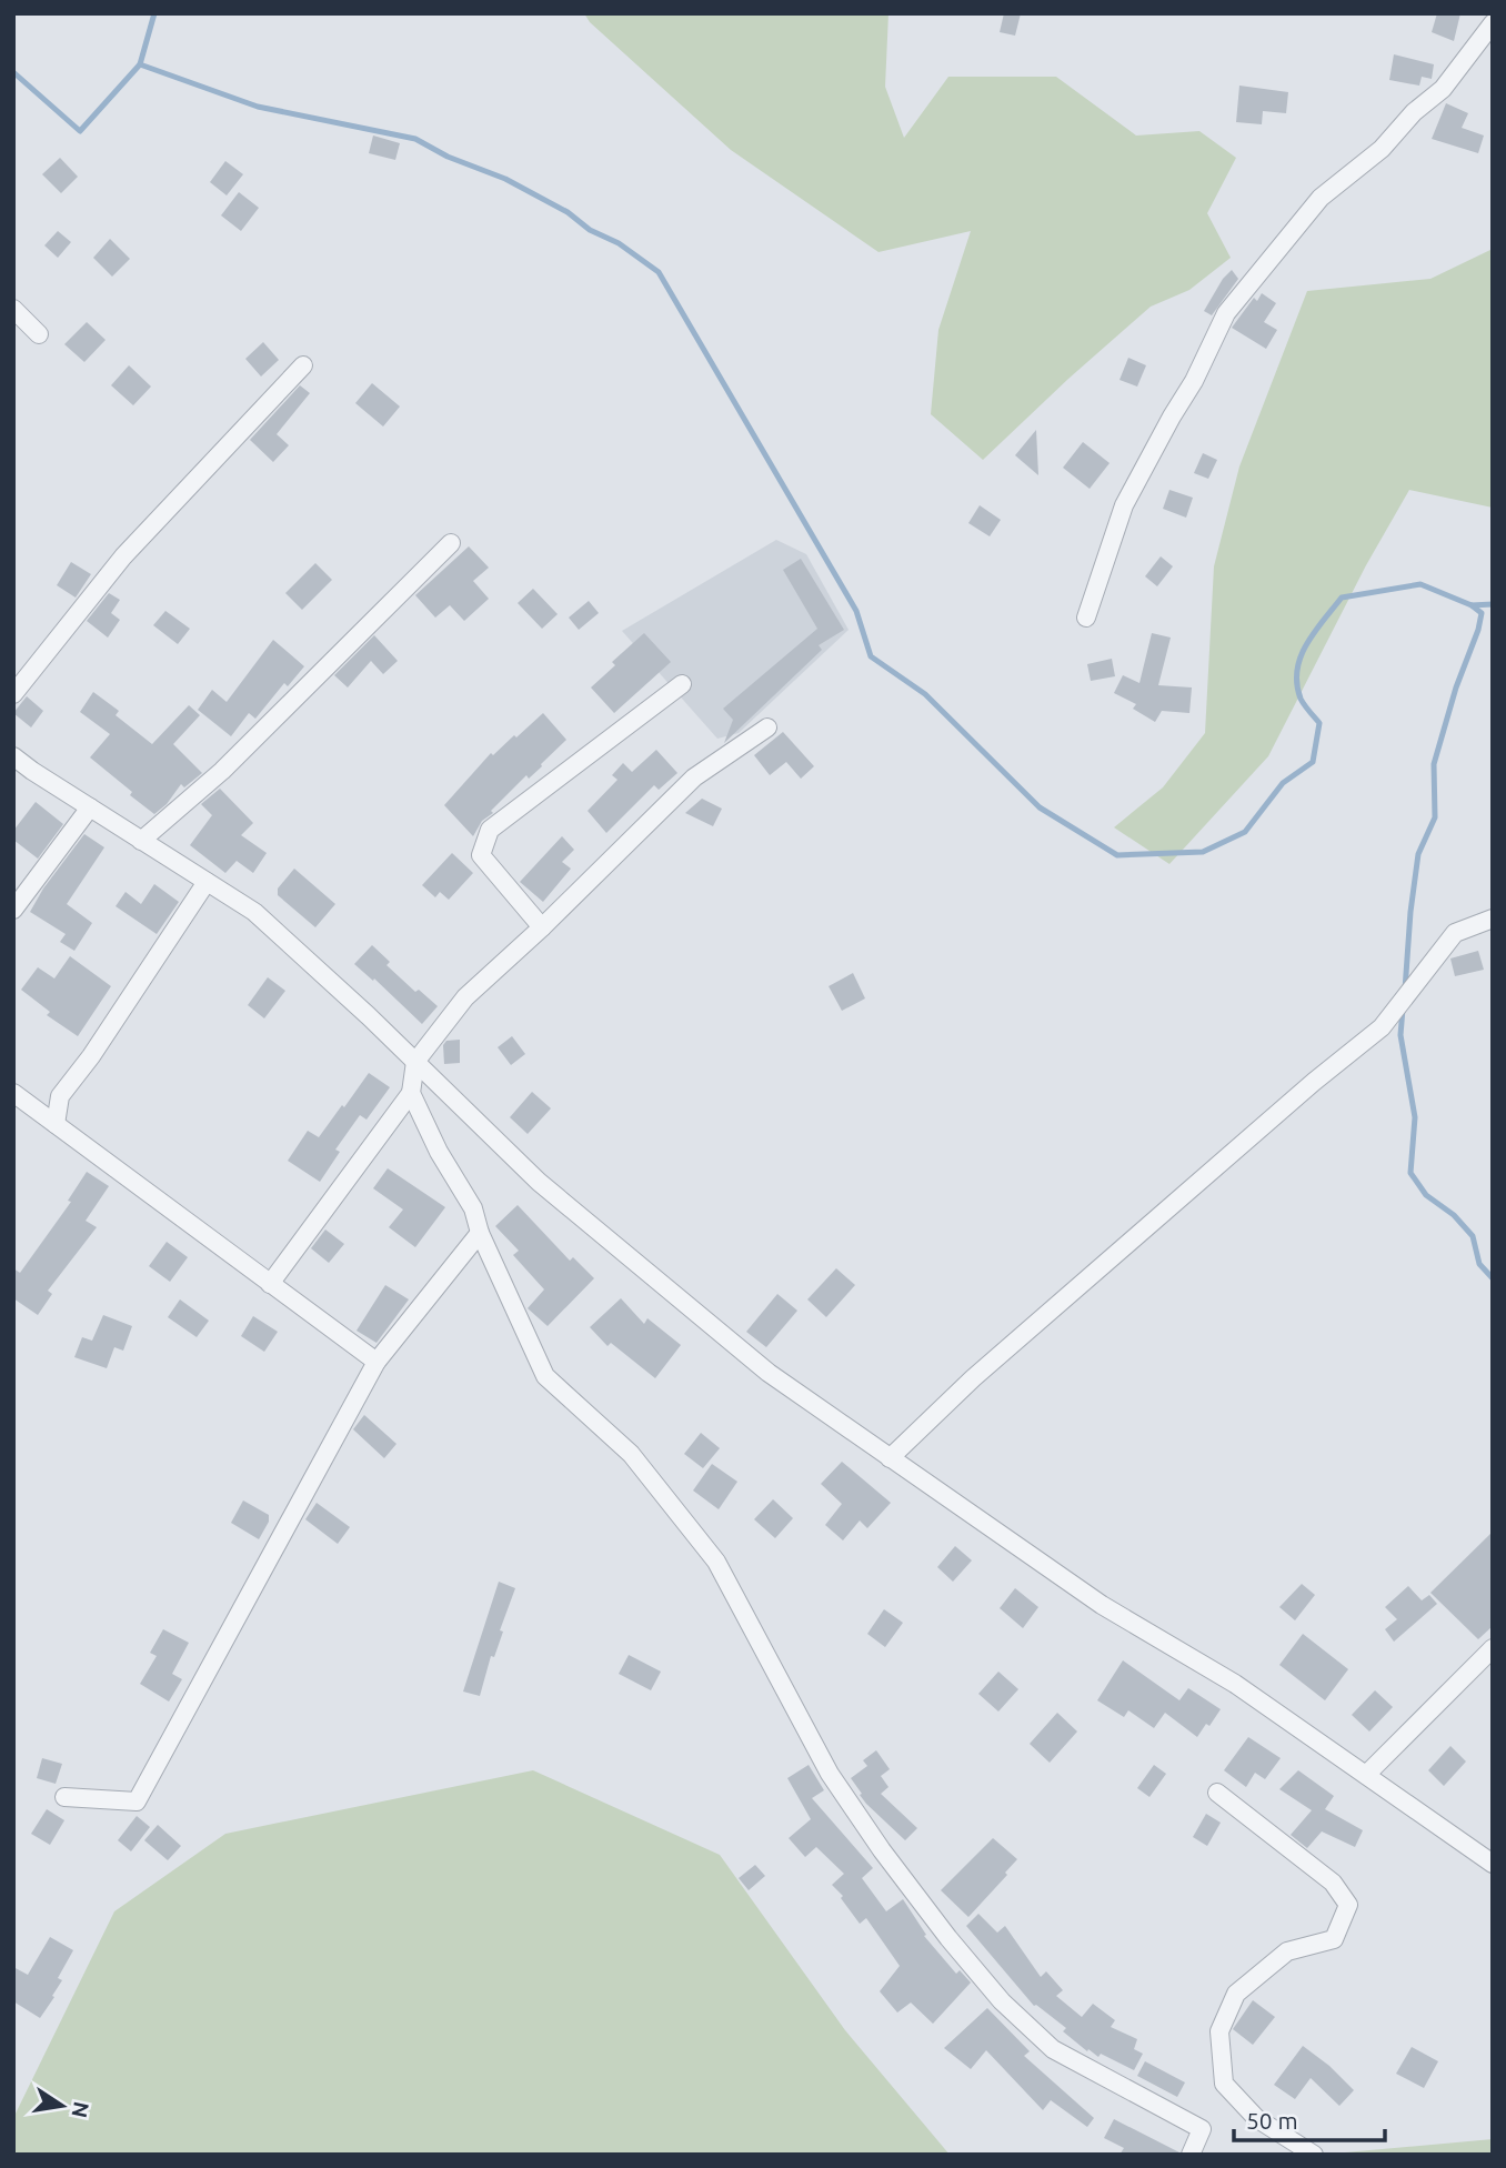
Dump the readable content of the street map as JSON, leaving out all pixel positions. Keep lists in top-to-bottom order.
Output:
{
  "scale_bar": "50 m",
  "north": "right"
}
